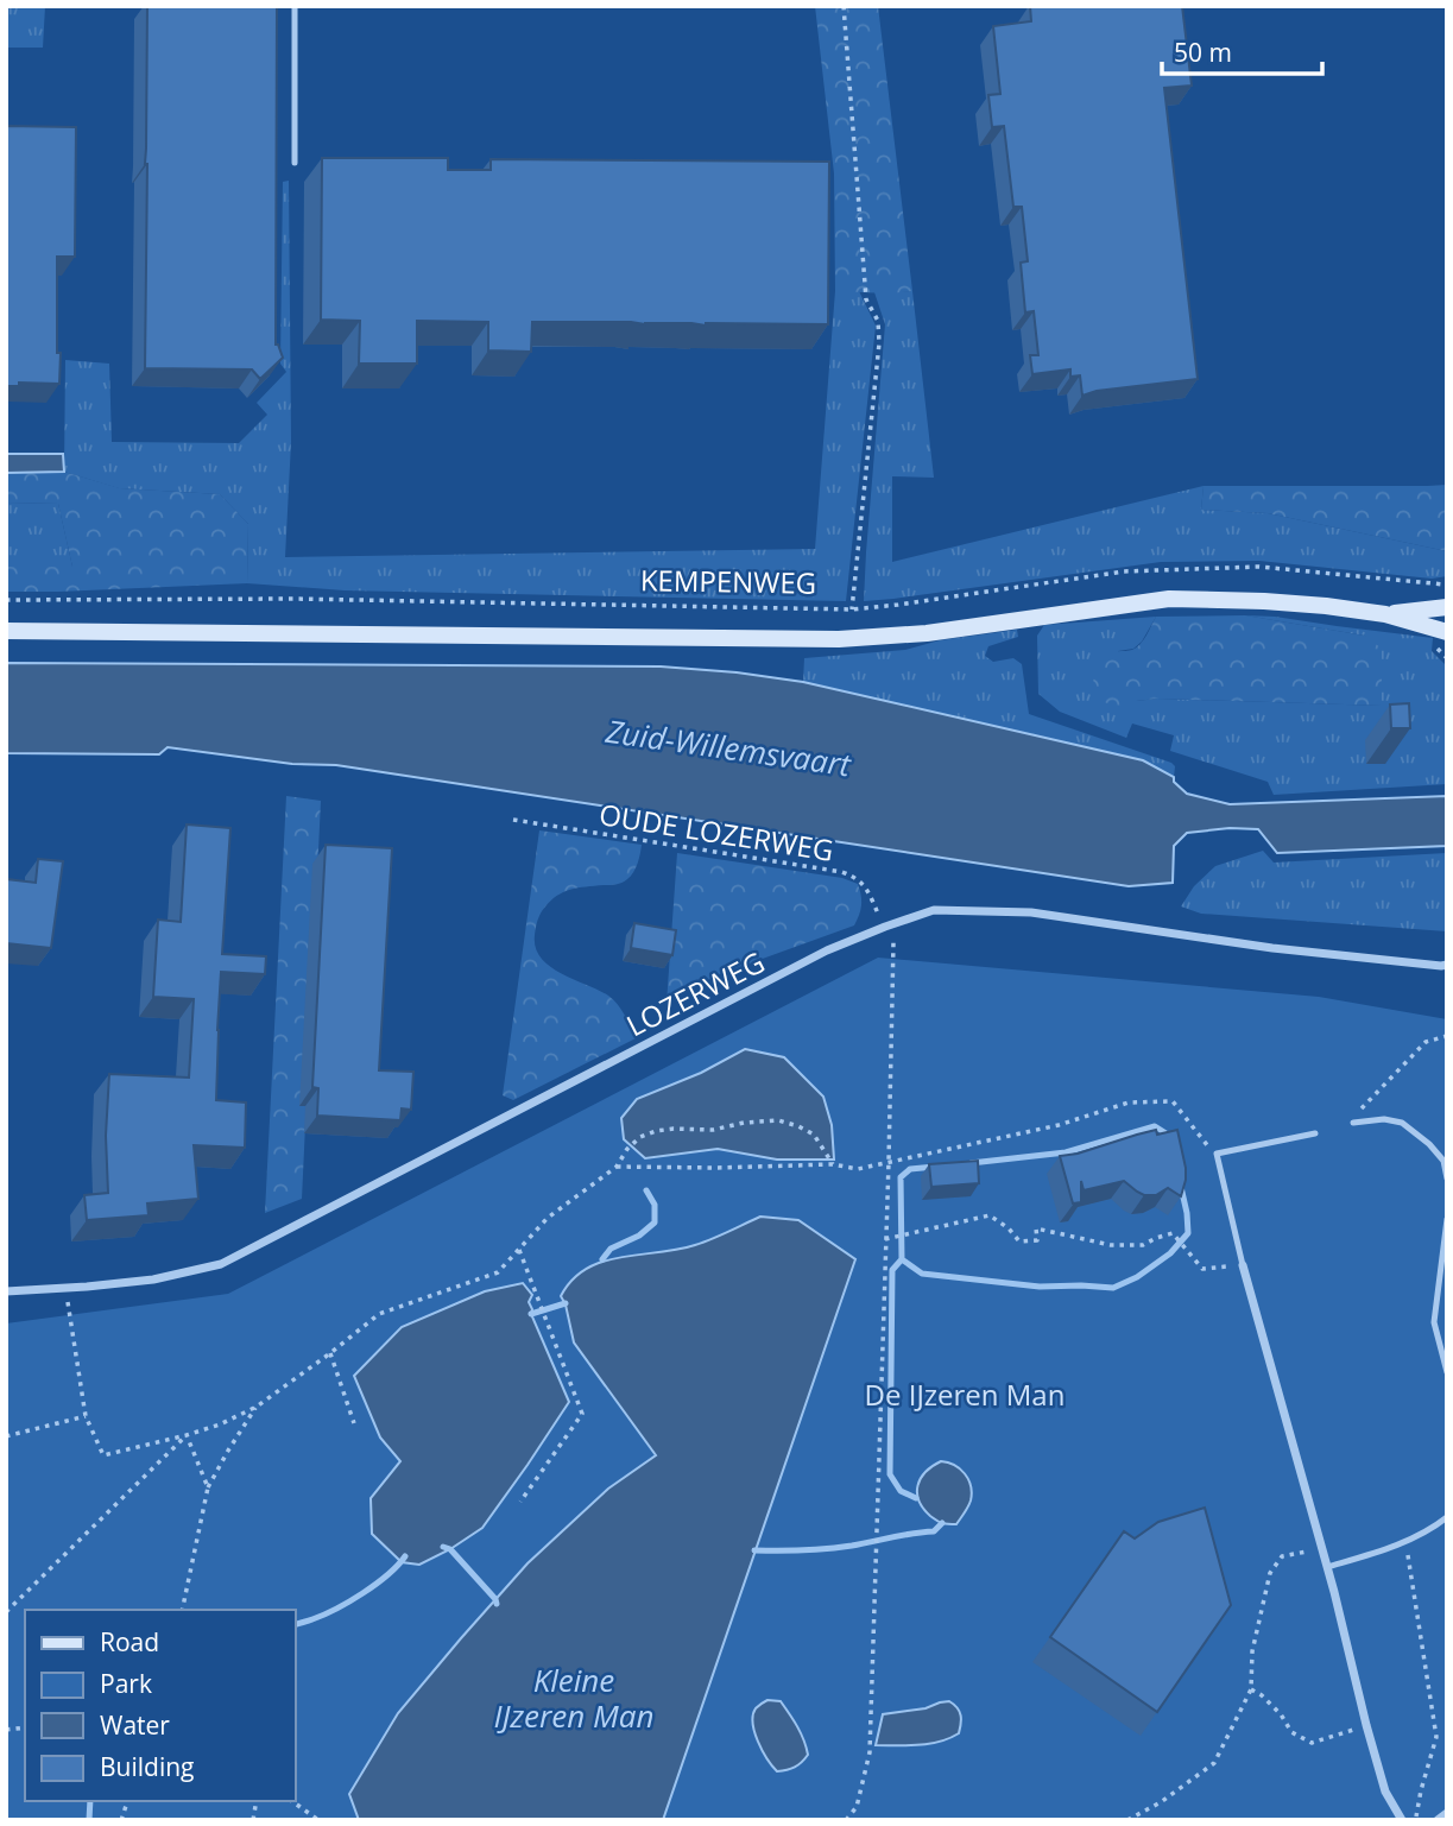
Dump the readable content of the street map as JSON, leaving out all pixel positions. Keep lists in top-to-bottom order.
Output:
{
  "streets": {
    "main road": ["KEMPENWEG"],
    "street": ["LOZERWEG"],
    "path": ["OUDE LOZERWEG"]
  },
  "crossings": [
    ["OUDE LOZERWEG", "LOZERWEG"]
  ],
  "water": ["Zuid-Willemsvaart", "Kleine IJzeren Man"],
  "parks": ["De IJzeren Man"],
  "legend": [
    "Road",
    "Park",
    "Water",
    "Building"
  ],
  "scale_bar": "50 m"
}
